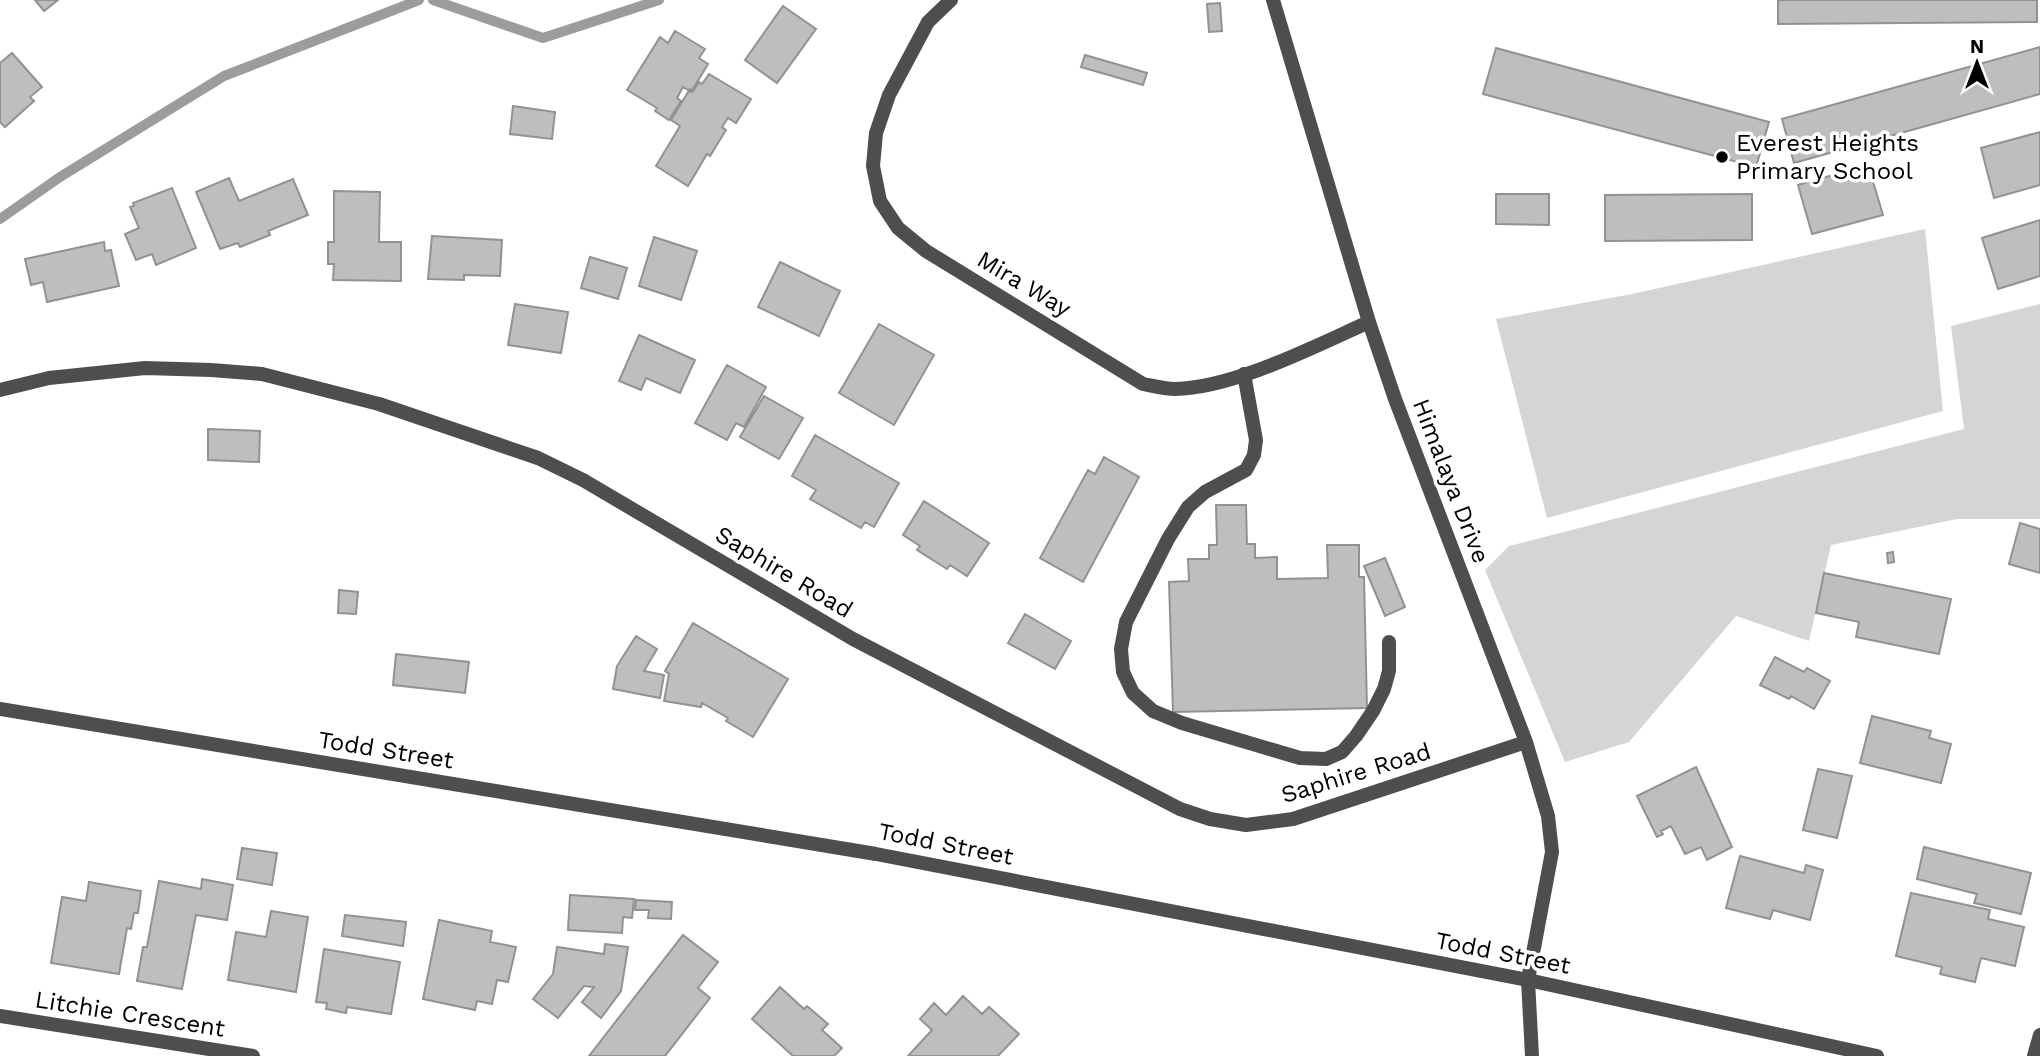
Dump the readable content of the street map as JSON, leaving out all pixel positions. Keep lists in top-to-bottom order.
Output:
{
  "streets": {
    "street": [
      "Mira Way",
      "Himalaya Drive",
      "Saphire Road",
      "Todd Street",
      "Litchie Crescent"
    ]
  },
  "crossings": [
    ["Mira Way", "Himalaya Drive"],
    ["Himalaya Drive", "Saphire Road"],
    ["Himalaya Drive", "Todd Street"]
  ],
  "places": ["Everest Heights Primary School"],
  "north": "top"
}
